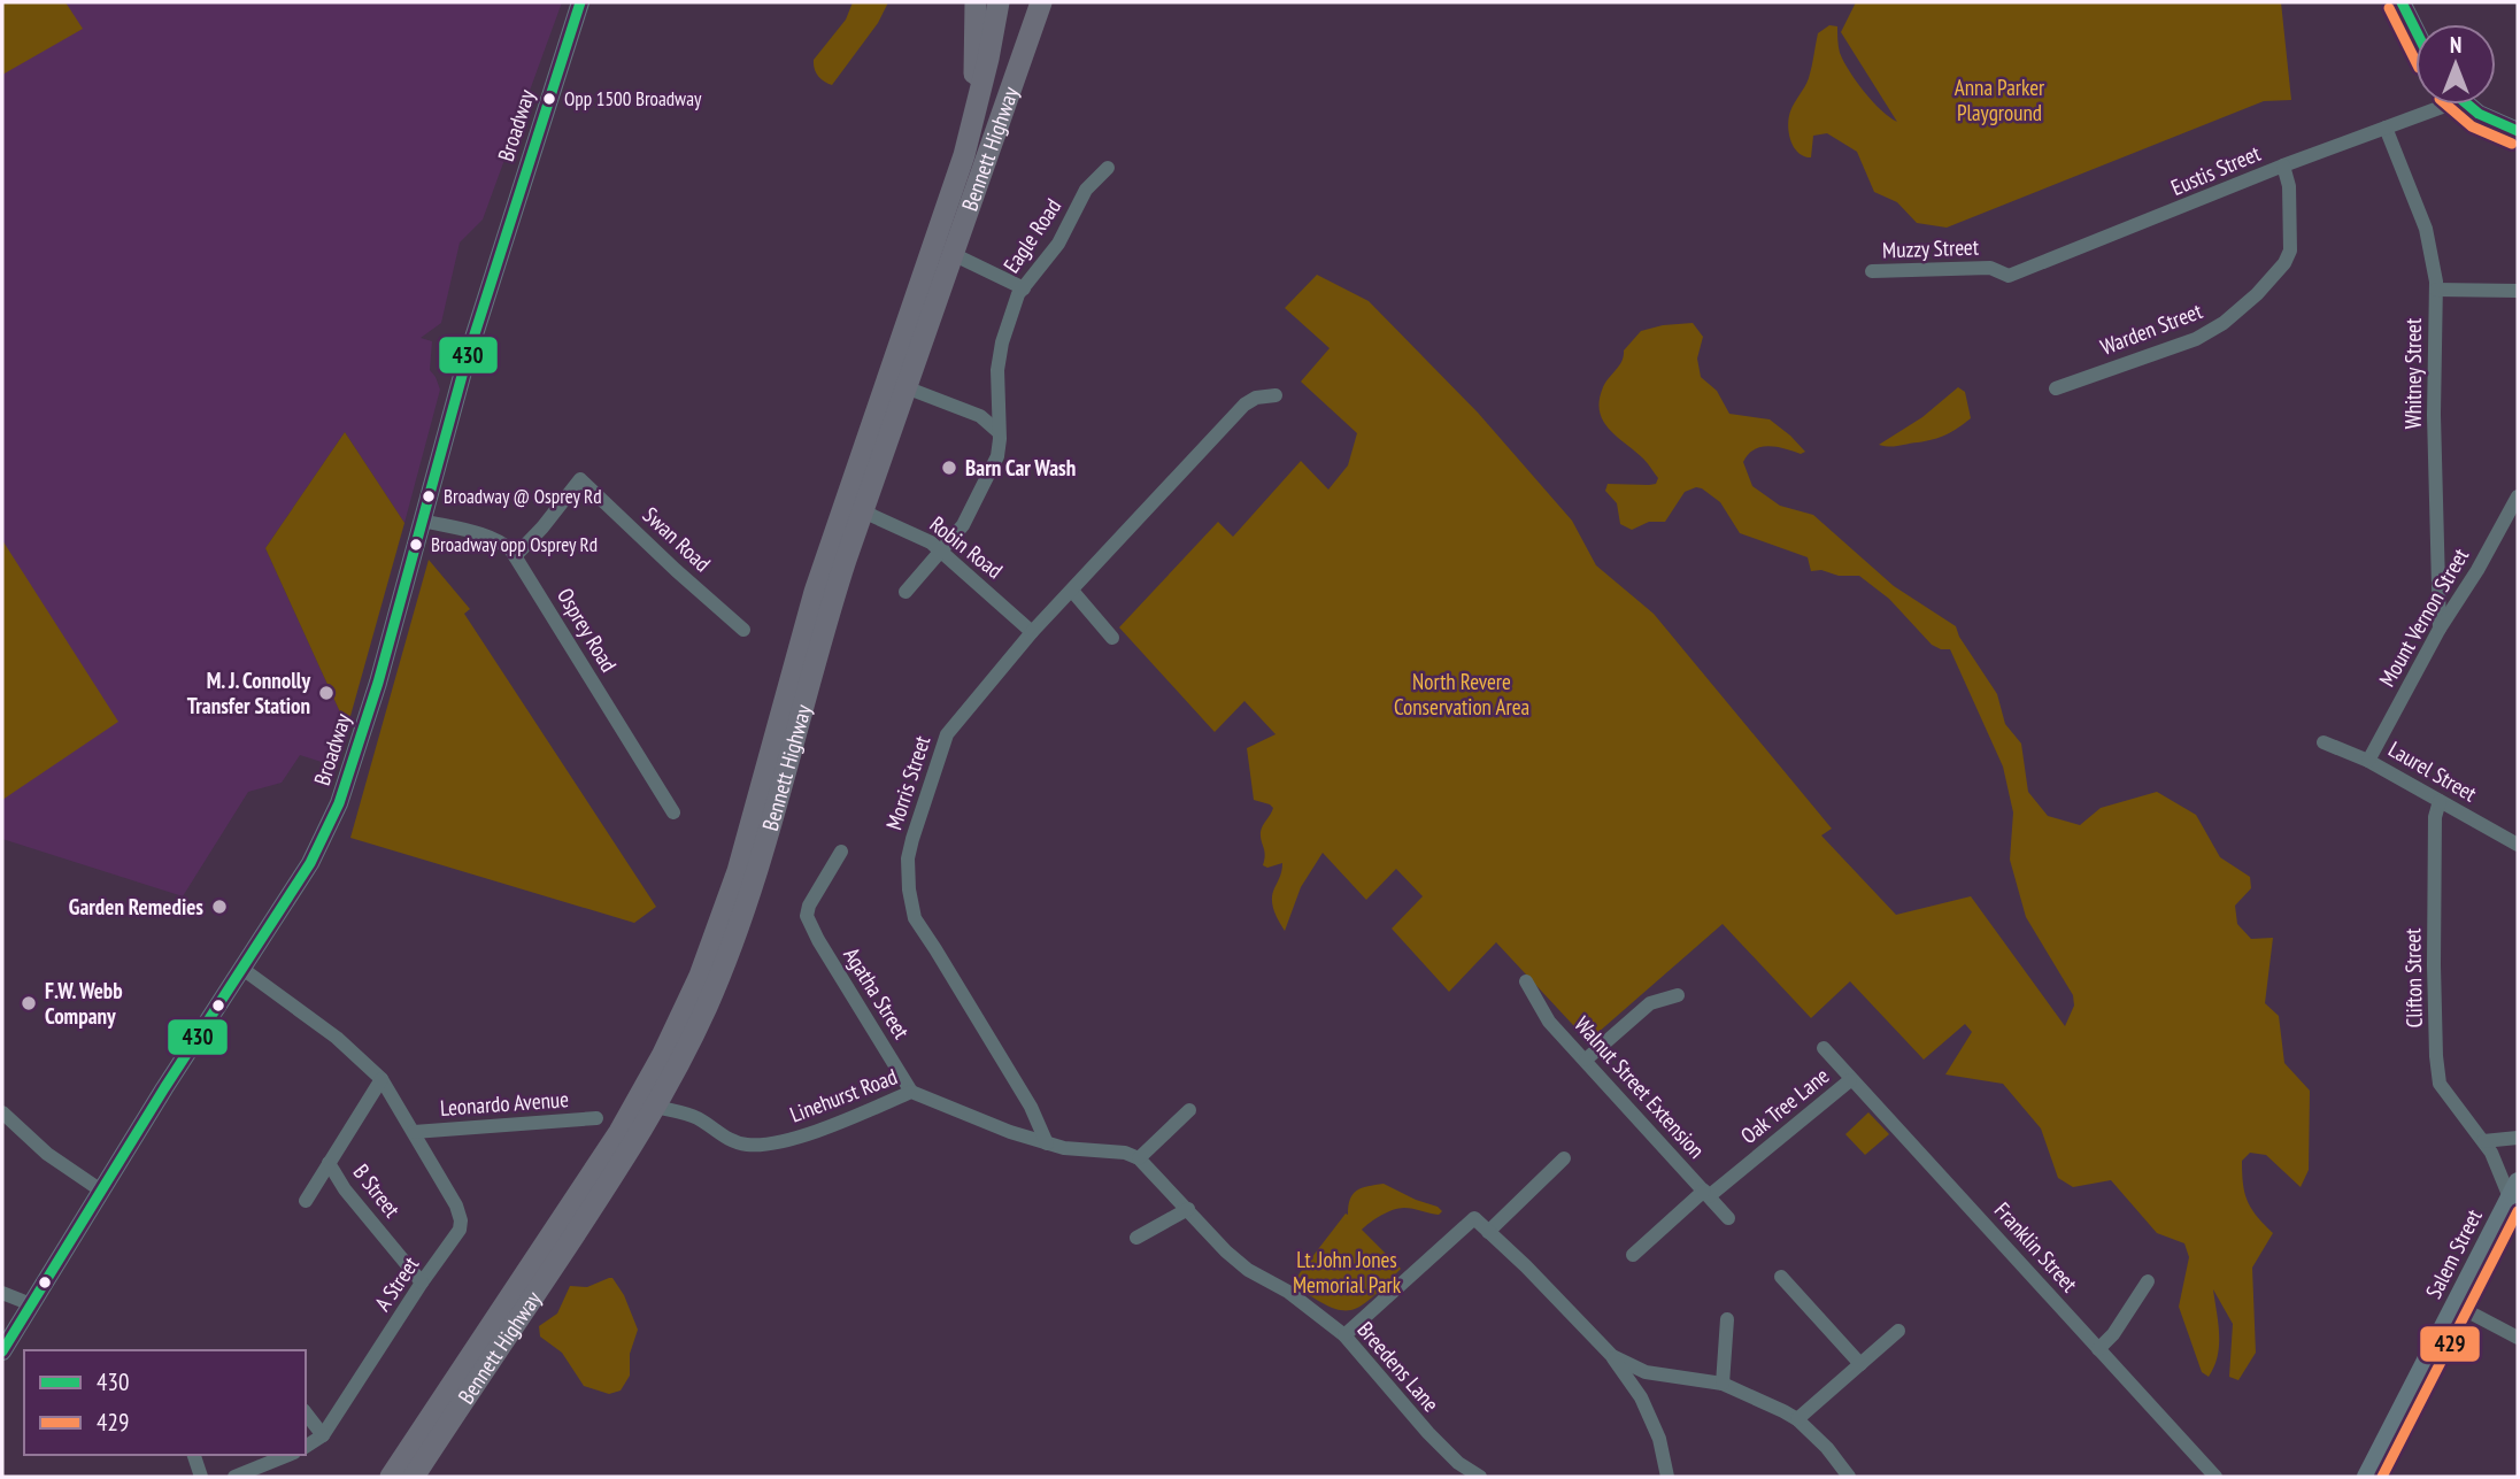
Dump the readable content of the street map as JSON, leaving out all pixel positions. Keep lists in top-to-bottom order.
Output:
{
  "streets": {
    "highway": ["Bennett Highway"],
    "main road": ["Broadway", "Salem Street"],
    "street": [
      "Eustis Street",
      "Eagle Road",
      "Muzzy Street",
      "Warden Street",
      "Whitney Street",
      "Swan Road",
      "Robin Road",
      "Mount Vernon Street",
      "Osprey Road",
      "Laurel Street",
      "Morris Street",
      "Clifton Street",
      "Agatha Street",
      "Walnut Street Extension",
      "Linehurst Road",
      "Leonardo Avenue",
      "Oak Tree Lane",
      "B Street",
      "Franklin Street",
      "A Street",
      "Breedens Lane"
    ]
  },
  "crossings": [
    ["Broadway", "Osprey Road"],
    ["Broadway", "Leonardo Avenue"],
    ["Bennett Highway", "Robin Road"],
    ["Bennett Highway", "Linehurst Road"],
    ["Eustis Street", "Muzzy Street"],
    ["Eustis Street", "Warden Street"],
    ["Eustis Street", "Whitney Street"],
    ["Eagle Road", "Robin Road"],
    ["Whitney Street", "Mount Vernon Street"],
    ["Swan Road", "Osprey Road"],
    ["Robin Road", "Morris Street"],
    ["Mount Vernon Street", "Laurel Street"],
    ["Laurel Street", "Clifton Street"],
    ["Morris Street", "Linehurst Road"],
    ["Clifton Street", "Salem Street"],
    ["Agatha Street", "Linehurst Road"],
    ["Walnut Street Extension", "Oak Tree Lane"],
    ["Leonardo Avenue", "B Street"],
    ["Leonardo Avenue", "A Street"],
    ["Oak Tree Lane", "Franklin Street"],
    ["B Street", "A Street"]
  ],
  "parks": ["Anna Parker Playground", "North Revere Conservation Area", "Lt. John Jones Memorial Park"],
  "places": [
    "Opp 1500 Broadway",
    "Barn Car Wash",
    "Broadway @ Osprey Rd",
    "Broadway opp Osprey Rd",
    "M. J. Connolly Transfer Station",
    "Garden Remedies",
    "F.W. Webb Company"
  ],
  "lines": ["transit line 430", "transit line 429"],
  "legend": ["430", "429"],
  "north": "top"
}
